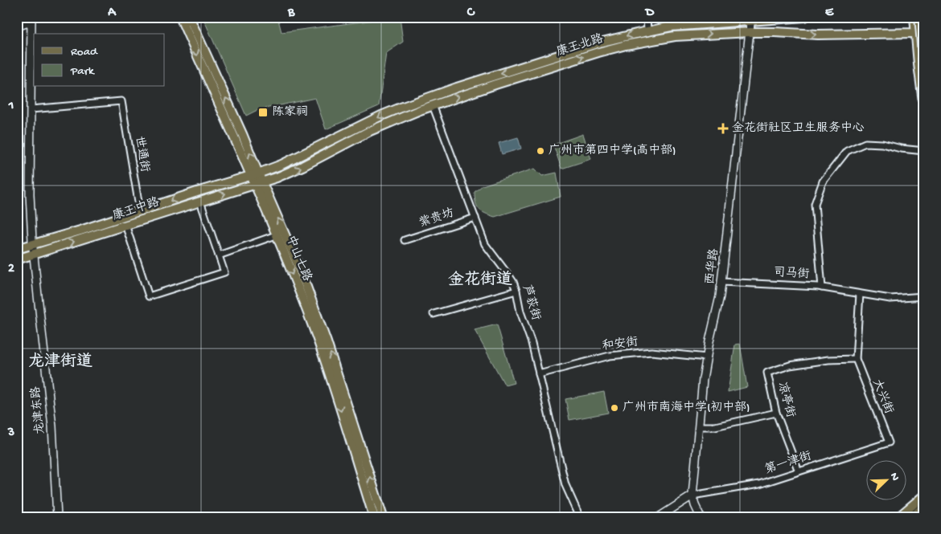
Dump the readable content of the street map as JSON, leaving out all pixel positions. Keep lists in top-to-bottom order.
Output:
{
  "streets": {
    "main road": ["康王北路", "康王中路", "中山七路"],
    "street": [
      "世通街",
      "紫贵坊",
      "西华路",
      "司马街",
      "芦荻街",
      "和安街",
      "大兴街",
      "凉亭街",
      "龙津东路",
      "第一津街"
    ]
  },
  "crossings": [
    ["康王北路", "康王中路"],
    ["康王北路", "中山七路"],
    ["康王北路", "西华路"],
    ["康王北路", "芦荻街"],
    ["世通街", "康王中路"],
    ["世通街", "龙津东路"],
    ["康王中路", "中山七路"],
    ["康王中路", "龙津东路"],
    ["紫贵坊", "芦荻街"],
    ["西华路", "司马街"],
    ["西华路", "和安街"],
    ["西华路", "第一津街"],
    ["芦荻街", "和安街"],
    ["大兴街", "凉亭街"],
    ["大兴街", "第一津街"],
    ["凉亭街", "第一津街"]
  ],
  "districts": ["金花街道", "龙津街道"],
  "places": {
    "transit": ["陈家祠"],
    "health": ["金花街社区卫生服务中心"],
    "other": ["广州市第四中学(高中部)", "广州市南海中学(初中部)"]
  },
  "legend": ["Road", "Park"],
  "north": "top right",
  "grid": {
    "columns": [
      "A",
      "B",
      "C",
      "D",
      "E"
    ],
    "rows": ["1", "2", "3"]
  }
}
